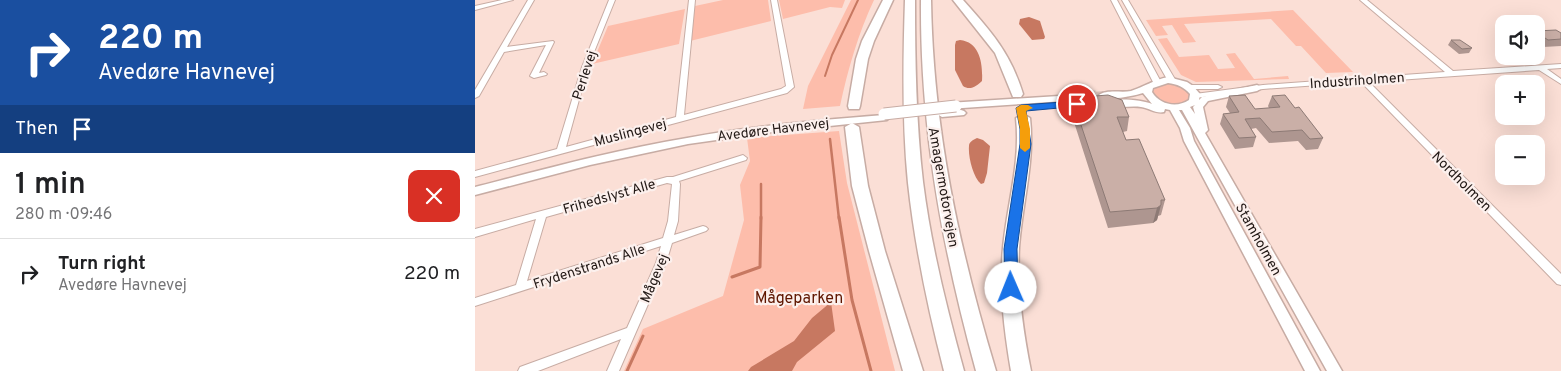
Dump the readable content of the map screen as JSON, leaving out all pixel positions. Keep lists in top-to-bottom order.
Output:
{
  "streets": {
    "highway": ["Amagermotorvejen"],
    "street": [
      "Perlevej",
      "Industriholmen",
      "Avedøre Havnevej",
      "Muslingevej",
      "Nordholmen",
      "Frihedslyst Alle",
      "Stamholmen",
      "Frydenstrands Alle",
      "Mågevej"
    ]
  },
  "crossings": [
    ["Perlevej", "Muslingevej"],
    ["Industriholmen", "Nordholmen"],
    ["Frihedslyst Alle", "Mågevej"],
    ["Frydenstrands Alle", "Mågevej"]
  ],
  "parks": ["Mågeparken"],
  "page": {
    "turn": ["220 m", "Avedøre Havnevej"],
    "map_buttons": ["+", "−"],
    "then": "Then",
    "heading": ["1 min", "280 m · 09:46"],
    "list": [
      {
        "name": "Turn right",
        "note": "Avedøre Havnevej",
        "value": "220 m"
      }
    ]
  }
}
